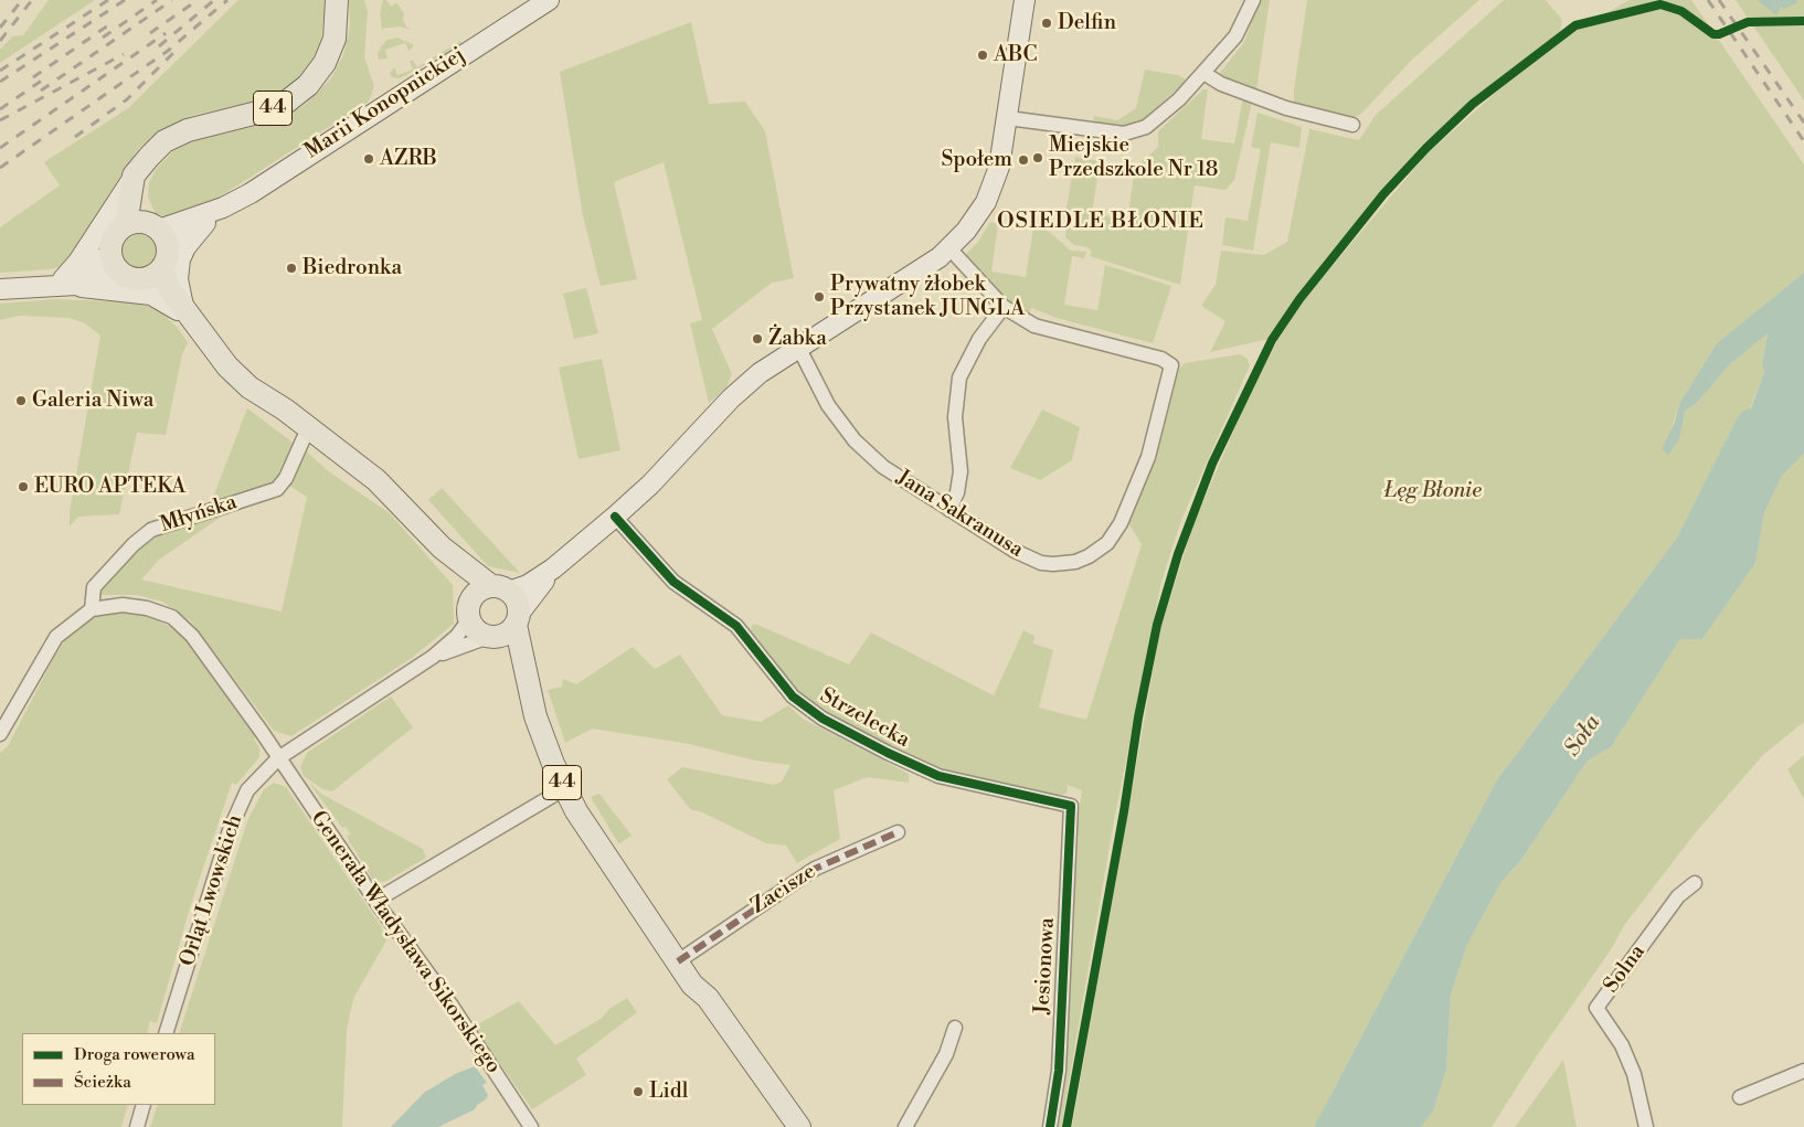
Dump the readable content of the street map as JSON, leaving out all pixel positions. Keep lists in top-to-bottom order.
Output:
{
  "streets": {
    "main road": ["44"],
    "street": [
      "Marii Konopnickiej",
      "Młyńska",
      "Jana Sakranusa",
      "Strzelecka",
      "Zacisze",
      "Orląt Lwowskich",
      "Generała Władysława Sikorskiego",
      "Jesionowa",
      "Solna"
    ]
  },
  "crossings": [
    ["Marii Konopnickiej", "44"],
    ["44", "Młyńska"],
    ["44", "Zacisze"],
    ["44", "Orląt Lwowskich"],
    ["Strzelecka", "Jesionowa"],
    ["Orląt Lwowskich", "Generała Władysława Sikorskiego"]
  ],
  "districts": ["OSIEDLE BŁONIE"],
  "water": ["Soła"],
  "parks": ["Łęg Błonie"],
  "places": [
    "Delfin",
    "ABC",
    "Miejskie Przedszkole Nr 18",
    "AZRB",
    "Społem",
    "Biedronka",
    "Prywatny żłobek Przystanek JUNGLA",
    "Żabka",
    "Galeria Niwa",
    "EURO APTEKA",
    "Lidl"
  ],
  "legend": ["Droga rowerowa", "Ścieżka"]
}
